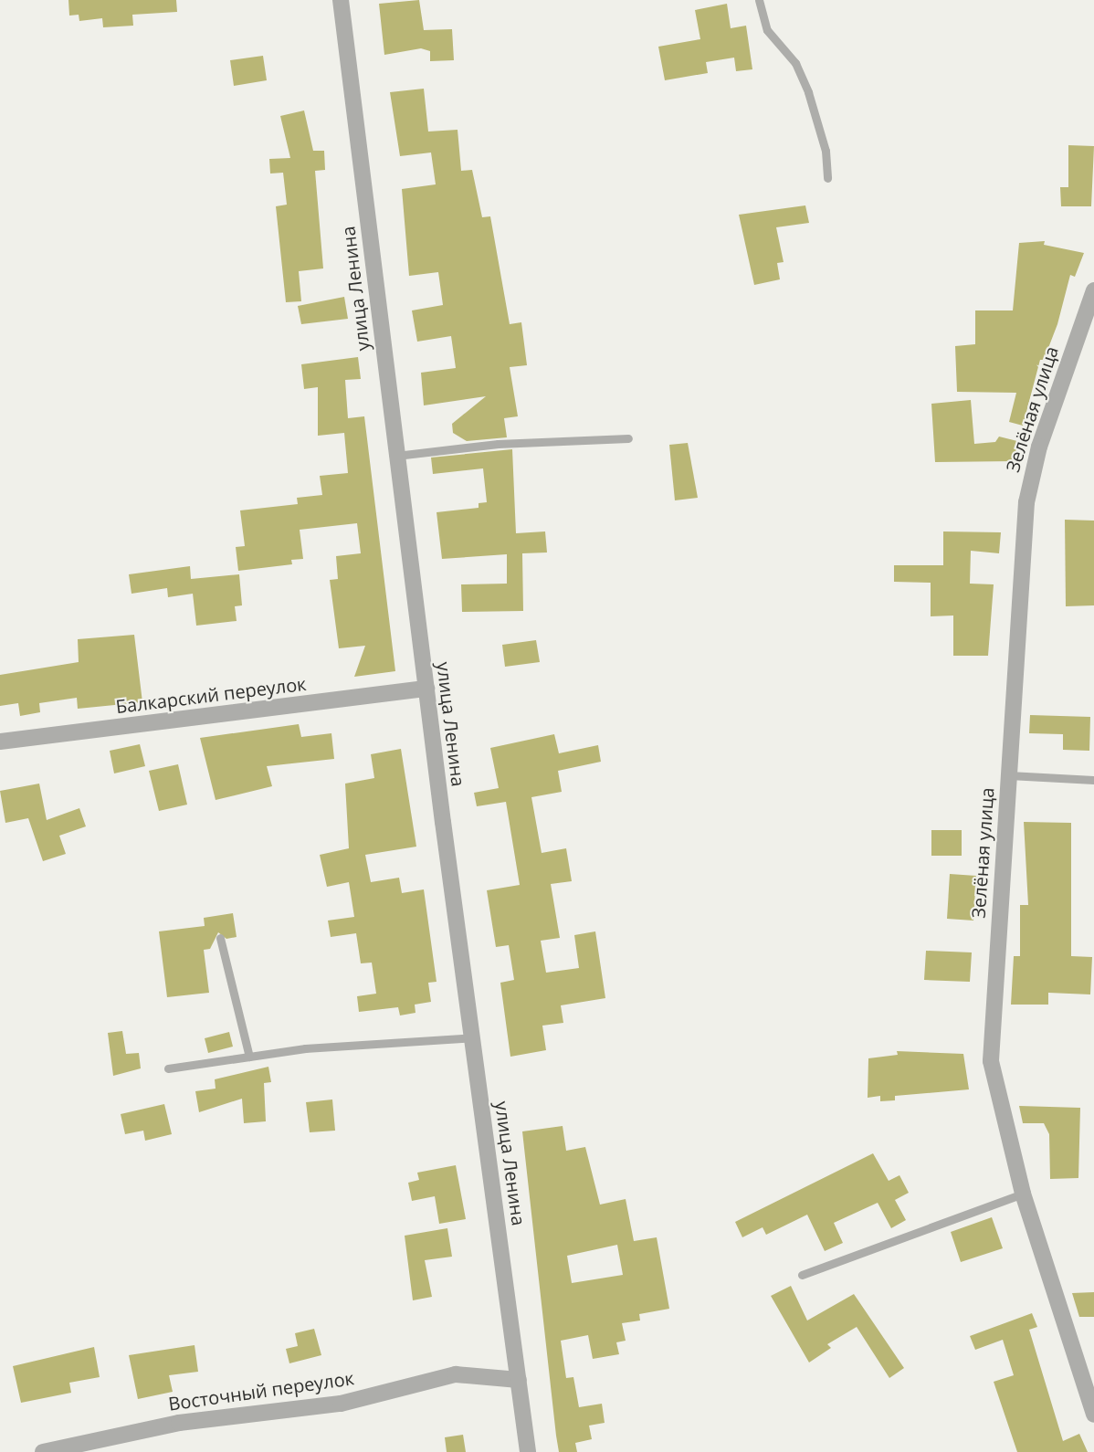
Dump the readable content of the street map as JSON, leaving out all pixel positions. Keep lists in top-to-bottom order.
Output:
{
  "streets": {
    "street": [
      "улица Ленина",
      "Зелёная улица",
      "Балкарский переулок",
      "Восточный переулок"
    ]
  },
  "crossings": [
    ["улица Ленина", "Балкарский переулок"],
    ["улица Ленина", "Восточный переулок"]
  ]
}
